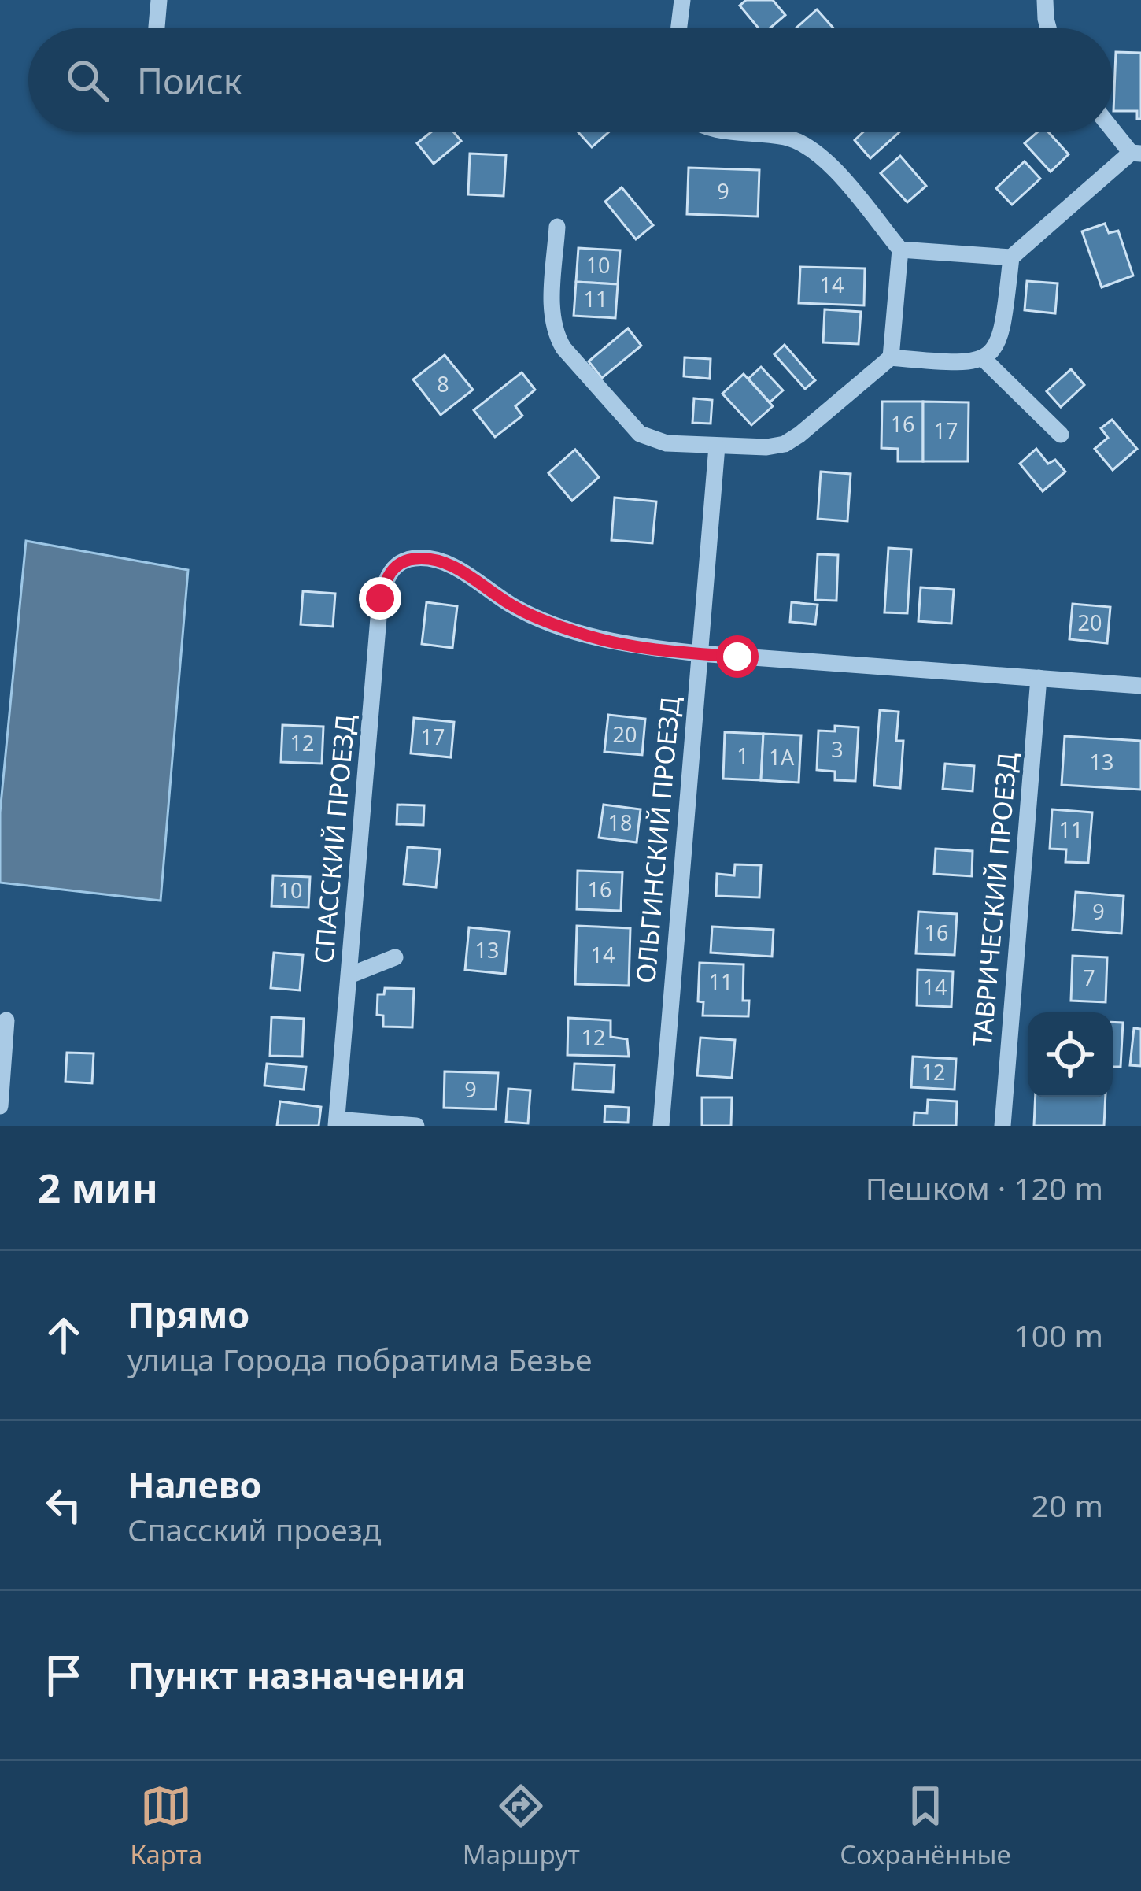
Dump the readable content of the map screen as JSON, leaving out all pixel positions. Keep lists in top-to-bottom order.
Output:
{
  "streets": {
    "street": ["СПАССКИЙ ПРОЕЗД", "ОЛЬГИНСКИЙ ПРОЕЗД", "ТАВРИЧЕСКИЙ ПРОЕЗД"]
  },
  "crossings": [
    ["СПАССКИЙ ПРОЕЗД", "ОЛЬГИНСКИЙ ПРОЕЗД"]
  ],
  "house_numbers": [
    "9",
    "10",
    "14",
    "11",
    "8",
    "16",
    "17",
    "20",
    "20",
    "17",
    "12",
    "3",
    "1",
    "1А",
    "13",
    "18",
    "11",
    "16",
    "10",
    "9",
    "16",
    "13",
    "14",
    "7",
    "11",
    "14",
    "12",
    "12",
    "9"
  ],
  "page": {
    "search": "Поиск",
    "heading": ["2 мин", "Пешком · 120 m"],
    "list": [
      ["Прямо", "улица Города побратима Безье", "100 m"],
      ["Налево", "Спасский проезд", "20 m"],
      "Пункт назначения"
    ],
    "nav": ["Карта", "Маршрут", "Сохранённые"]
  }
}
